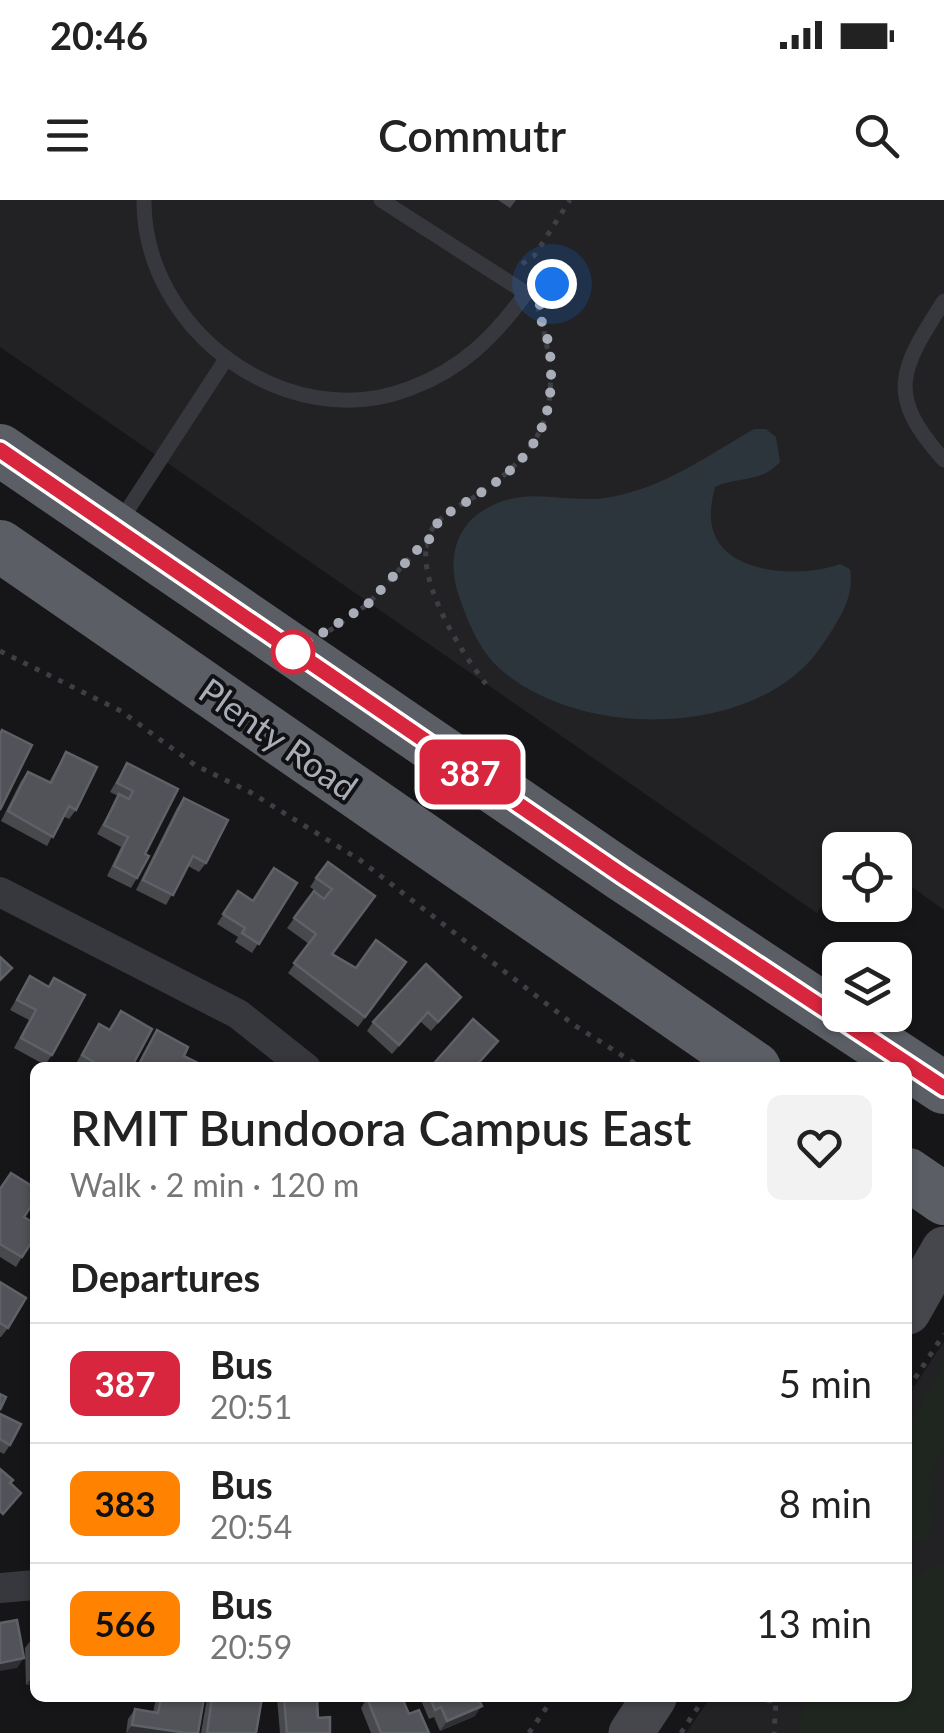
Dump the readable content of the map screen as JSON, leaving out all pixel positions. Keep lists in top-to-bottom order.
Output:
{
  "streets": {
    "highway": ["Plenty Road"]
  },
  "lines": ["bus line 387"],
  "page": {
    "status": "20:46",
    "header": "Commutr",
    "on_map": "387",
    "heading": [
      ["RMIT Bundoora Campus East", "Walk · 2 min · 120 m"],
      "Departures"
    ],
    "list": [
      {
        "mark": "387",
        "name": "Bus",
        "note": "20:51",
        "value": "5 min"
      },
      {
        "mark": "383",
        "name": "Bus",
        "note": "20:54",
        "value": "8 min"
      },
      {
        "mark": "566",
        "name": "Bus",
        "note": "20:59",
        "value": "13 min"
      }
    ]
  }
}
